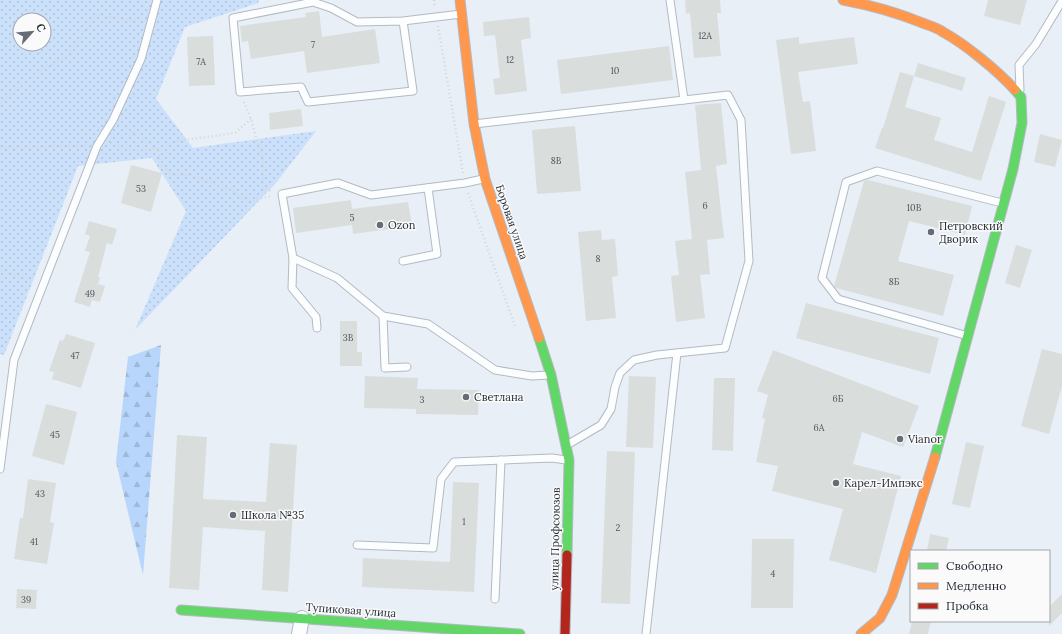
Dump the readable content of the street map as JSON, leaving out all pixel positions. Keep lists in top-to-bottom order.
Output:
{
  "streets": {
    "street": ["Боровая улица", "улица Профсоюзов", "Тупиковая улица"]
  },
  "crossings": [
    ["Боровая улица", "улица Профсоюзов"]
  ],
  "places": [
    "Ozon",
    "Петровский Дворик",
    "Светлана",
    "Vianor",
    "Карел-Импэкс",
    "Школа №35"
  ],
  "house_numbers": [
    "12А",
    "7",
    "12",
    "7А",
    "10",
    "8В",
    "53",
    "6",
    "10В",
    "5",
    "8",
    "8Б",
    "49",
    "3В",
    "47",
    "6Б",
    "3",
    "6А",
    "45",
    "43",
    "1",
    "2",
    "41",
    "4",
    "39"
  ],
  "legend": ["Свободно", "Медленно", "Пробка"],
  "north": "top right"
}
